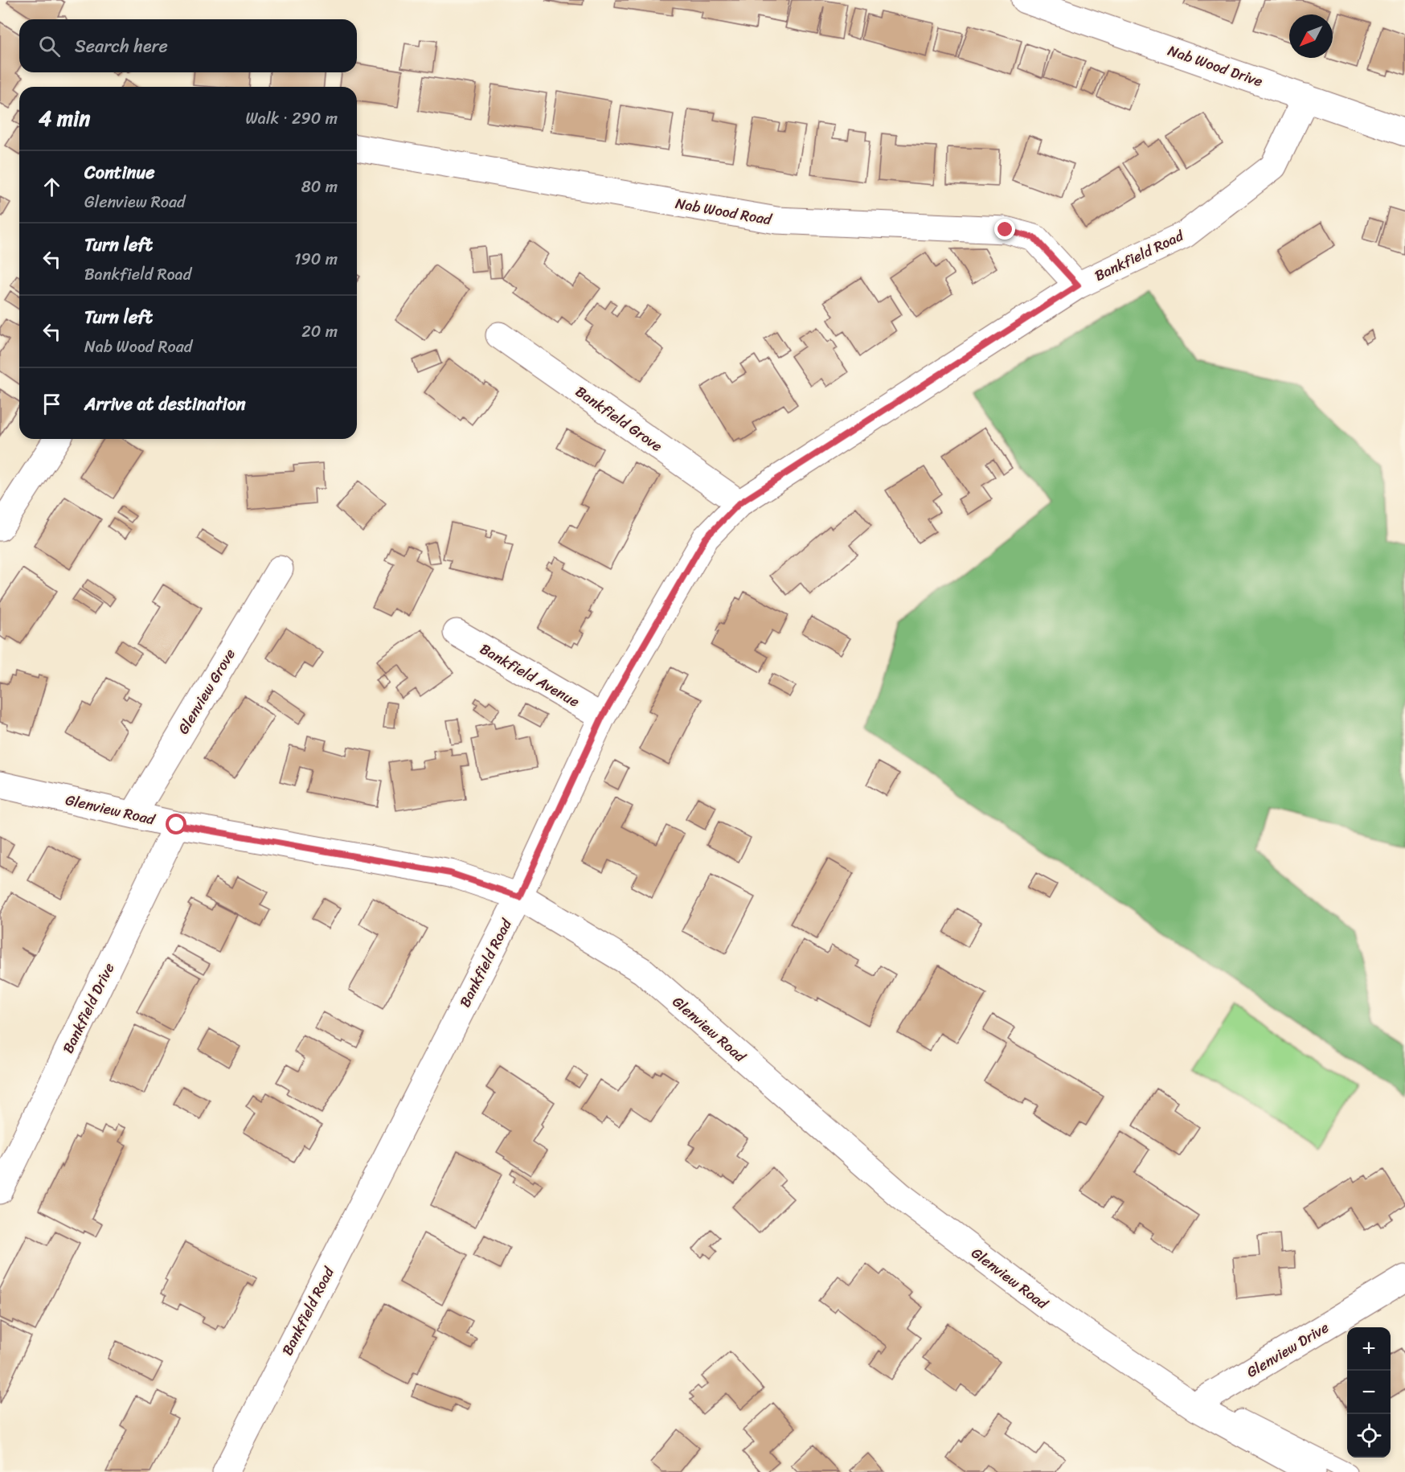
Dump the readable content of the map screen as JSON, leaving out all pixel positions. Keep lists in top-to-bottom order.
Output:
{
  "streets": {
    "street": [
      "Nab Wood Drive",
      "Nab Wood Road",
      "Bankfield Road",
      "Bankfield Grove",
      "Bankfield Avenue",
      "Glenview Grove",
      "Glenview Road",
      "Bankfield Drive",
      "Glenview Drive"
    ]
  },
  "crossings": [
    ["Nab Wood Drive", "Bankfield Road"],
    ["Nab Wood Road", "Bankfield Road"],
    ["Bankfield Road", "Bankfield Grove"],
    ["Bankfield Road", "Bankfield Avenue"],
    ["Bankfield Road", "Glenview Road"],
    ["Glenview Grove", "Glenview Road"],
    ["Glenview Road", "Bankfield Drive"],
    ["Glenview Road", "Glenview Drive"]
  ],
  "north": "bottom left",
  "page": {
    "search": "Search here",
    "heading": ["4 min", "Walk · 290 m"],
    "list": [
      ["Continue", "Glenview Road", "80 m"],
      ["Turn left", "Bankfield Road", "190 m"],
      ["Turn left", "Nab Wood Road", "20 m"],
      "Arrive at destination"
    ],
    "map_buttons": ["+", "−"]
  }
}
